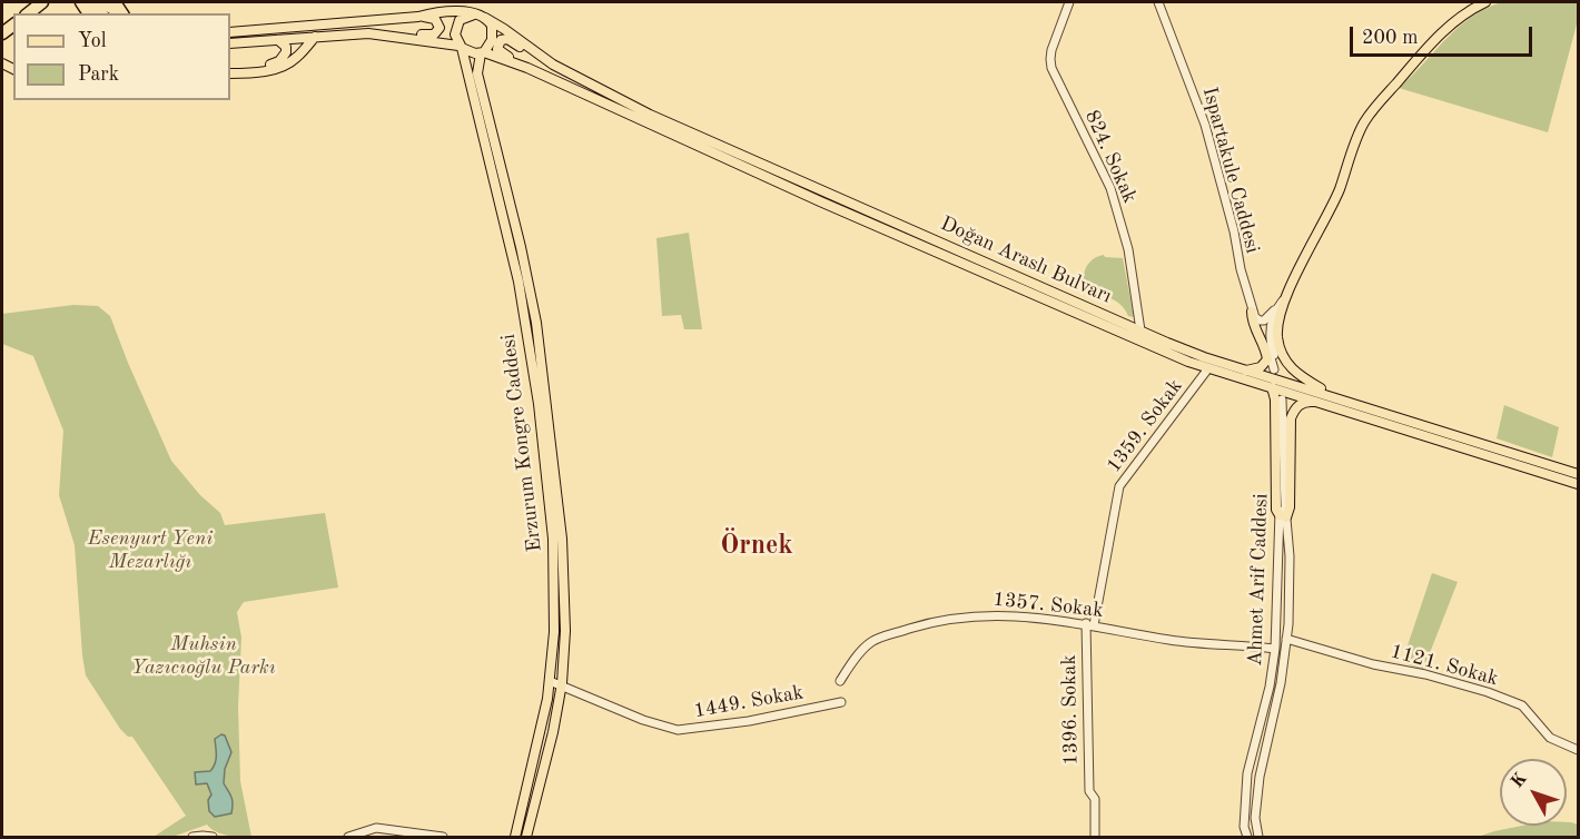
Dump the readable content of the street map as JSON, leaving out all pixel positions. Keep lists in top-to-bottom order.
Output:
{
  "streets": {
    "main road": ["Doğan Araslı Bulvarı", "Erzurum Kongre Caddesi"],
    "street": [
      "824. Sokak",
      "Ispartakule Caddesi",
      "1359. Sokak",
      "Ahmet Arif Caddesi",
      "1357. Sokak",
      "1121. Sokak",
      "1449. Sokak",
      "1396. Sokak"
    ]
  },
  "crossings": [
    ["824. Sokak", "Doğan Araslı Bulvarı"],
    ["Doğan Araslı Bulvarı", "1359. Sokak"],
    ["Doğan Araslı Bulvarı", "Erzurum Kongre Caddesi"],
    ["1359. Sokak", "1357. Sokak"],
    ["1359. Sokak", "1396. Sokak"],
    ["Erzurum Kongre Caddesi", "1449. Sokak"],
    ["Ahmet Arif Caddesi", "1357. Sokak"],
    ["Ahmet Arif Caddesi", "1121. Sokak"],
    ["1357. Sokak", "1396. Sokak"]
  ],
  "districts": ["Örnek"],
  "parks": ["Esenyurt Yeni Mezarlığı", "Muhsin Yazıcıoğlu Parkı"],
  "legend": ["Yol", "Park"],
  "scale_bar": "200 m",
  "north": "top left"
}
